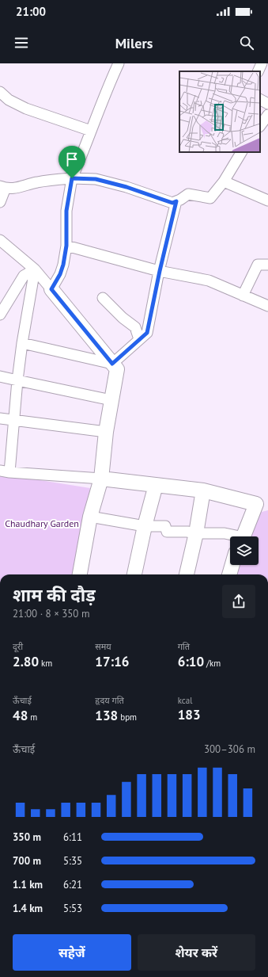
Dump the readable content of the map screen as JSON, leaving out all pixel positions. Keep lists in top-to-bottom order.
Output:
{
  "parks": ["Chaudhary Garden"],
  "page": {
    "status": "21:00",
    "header": "Milers",
    "heading": ["शाम की दौड़", "21:00 · 8 × 350 m"],
    "stats": [
      ["दूरी", "2.80 km"],
      ["समय", "17:16"],
      ["गति", "6:10 /km"],
      ["ऊँचाई", "48 m"],
      ["हृदय गति", "138 bpm"],
      ["kcal", "183"]
    ],
    "chart": ["ऊँचाई", "300–306 m"],
    "list": [
      {
        "name": "350 m",
        "note": "6:11"
      },
      {
        "name": "700 m",
        "note": "5:35"
      },
      {
        "name": "1.1 km",
        "note": "6:21"
      },
      {
        "name": "1.4 km",
        "note": "5:53"
      }
    ],
    "buttons": ["सहेजें", "शेयर करें"]
  }
}
